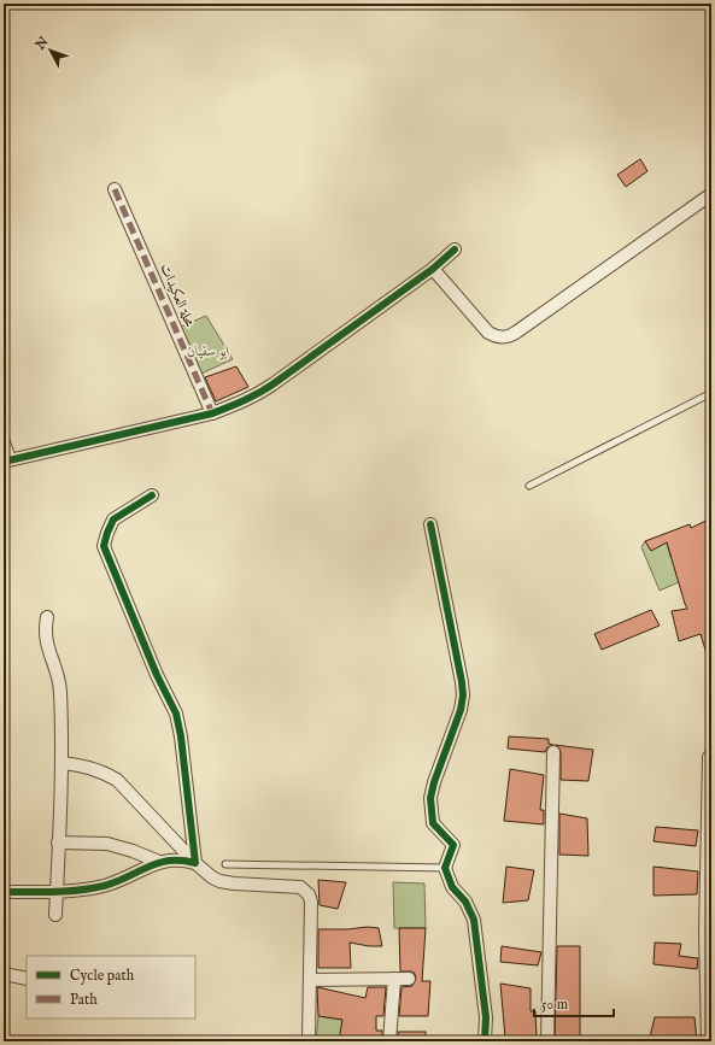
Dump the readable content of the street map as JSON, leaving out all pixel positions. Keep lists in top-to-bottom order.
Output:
{
  "streets": {
    "street": ["محلة العكيدات"]
  },
  "parks": ["ابو سفيان"],
  "legend": ["Cycle path", "Path"],
  "scale_bar": "50 m",
  "north": "top left"
}
